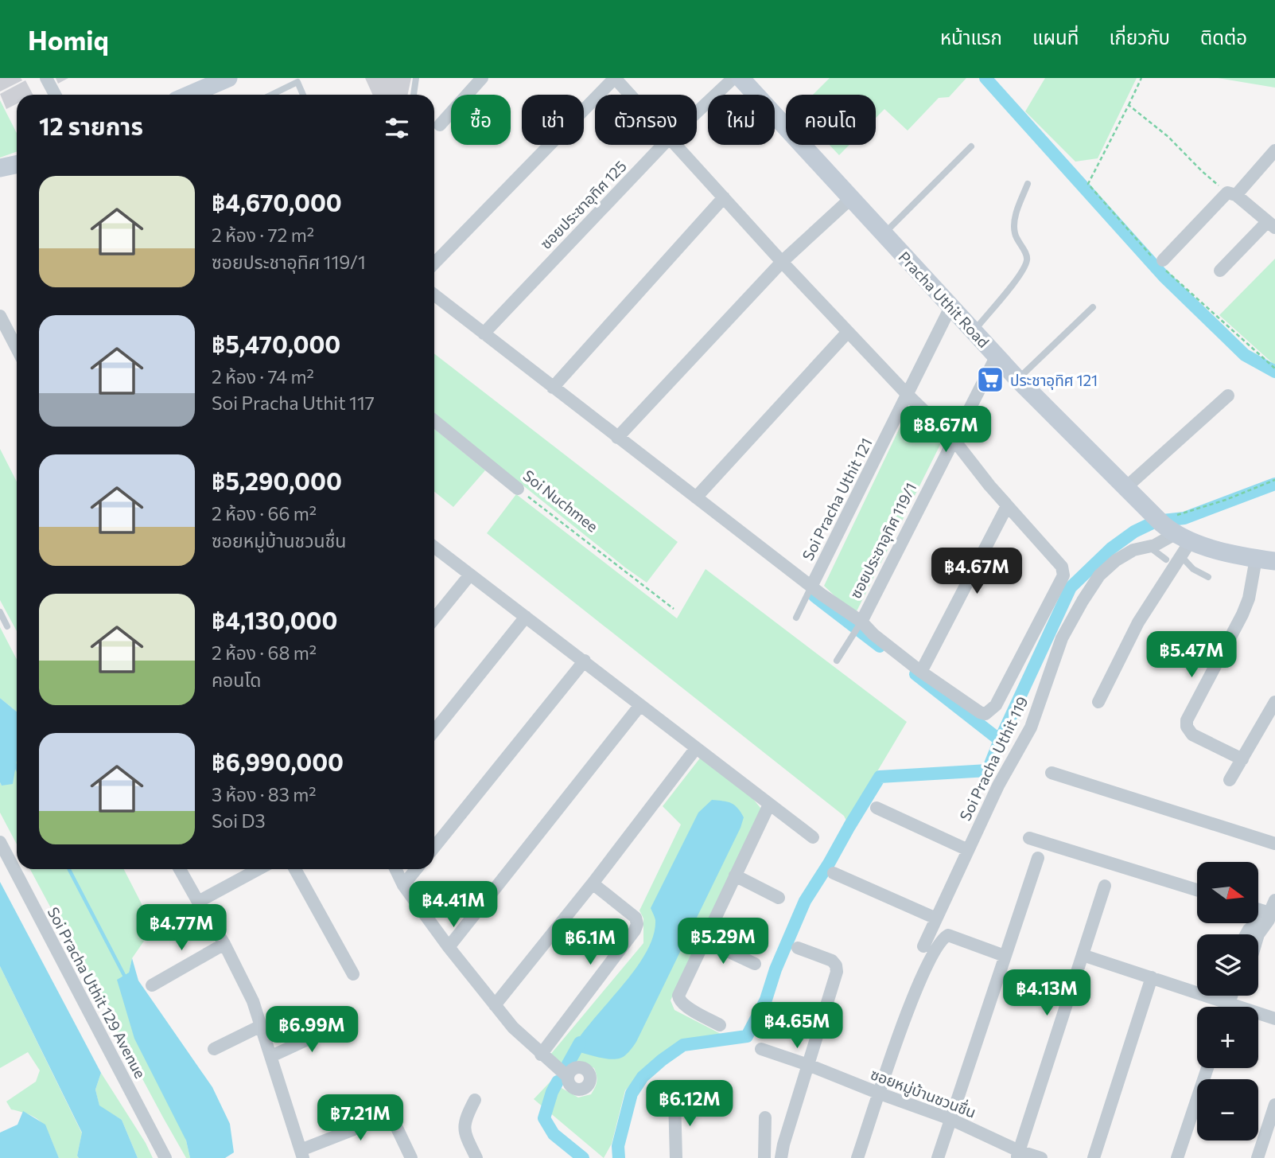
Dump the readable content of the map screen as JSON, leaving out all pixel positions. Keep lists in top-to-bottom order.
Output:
{
  "streets": {
    "main road": ["Pracha Uthit Road"],
    "street": [
      "ซอยประชาอุทิศ 125",
      "Soi Pracha Uthit 121",
      "Soi Nuchmee",
      "ซอยประชาอุทิศ 119/1",
      "Soi Pracha Uthit 119",
      "Soi Pracha Uthit 129 Avenue",
      "ซอยหมู่บ้านชวนชื่น"
    ]
  },
  "crossings": [
    ["Pracha Uthit Road", "Soi Pracha Uthit 121"],
    ["Pracha Uthit Road", "ซอยประชาอุทิศ 119/1"],
    ["Pracha Uthit Road", "Soi Pracha Uthit 119"]
  ],
  "places": {
    "supermarket": ["ประชาอุทิศ 121"]
  },
  "north": "right",
  "page": {
    "header": "Homiq",
    "nav": [
      "หน้าแรก",
      "แผนที่",
      "เกี่ยวกับ",
      "ติดต่อ"
    ],
    "chip": [
      "ซื้อ",
      "เช่า",
      "ตัวกรอง",
      "ใหม่",
      "คอนโด"
    ],
    "heading": "12 รายการ",
    "list": [
      {
        "name": "฿4,670,000",
        "note": "2 ห้อง · 72 m² · ซอยประชาอุทิศ 119/1"
      },
      {
        "name": "฿5,470,000",
        "note": "2 ห้อง · 74 m² · Soi Pracha Uthit 117"
      },
      {
        "name": "฿5,290,000",
        "note": "2 ห้อง · 66 m² · ซอยหมู่บ้านชวนชื่น"
      },
      {
        "name": "฿4,130,000",
        "note": "2 ห้อง · 68 m² · คอนโด"
      },
      {
        "name": "฿6,990,000",
        "note": "3 ห้อง · 83 m² · Soi D3"
      }
    ],
    "price": [
      "฿8.67M",
      "฿4.67M",
      "฿5.47M",
      "฿4.41M",
      "฿4.77M",
      "฿5.29M",
      "฿6.1M",
      "฿4.13M",
      "฿4.65M",
      "฿6.99M",
      "฿6.12M",
      "฿7.21M"
    ],
    "map_buttons": ["+", "−"]
  }
}
